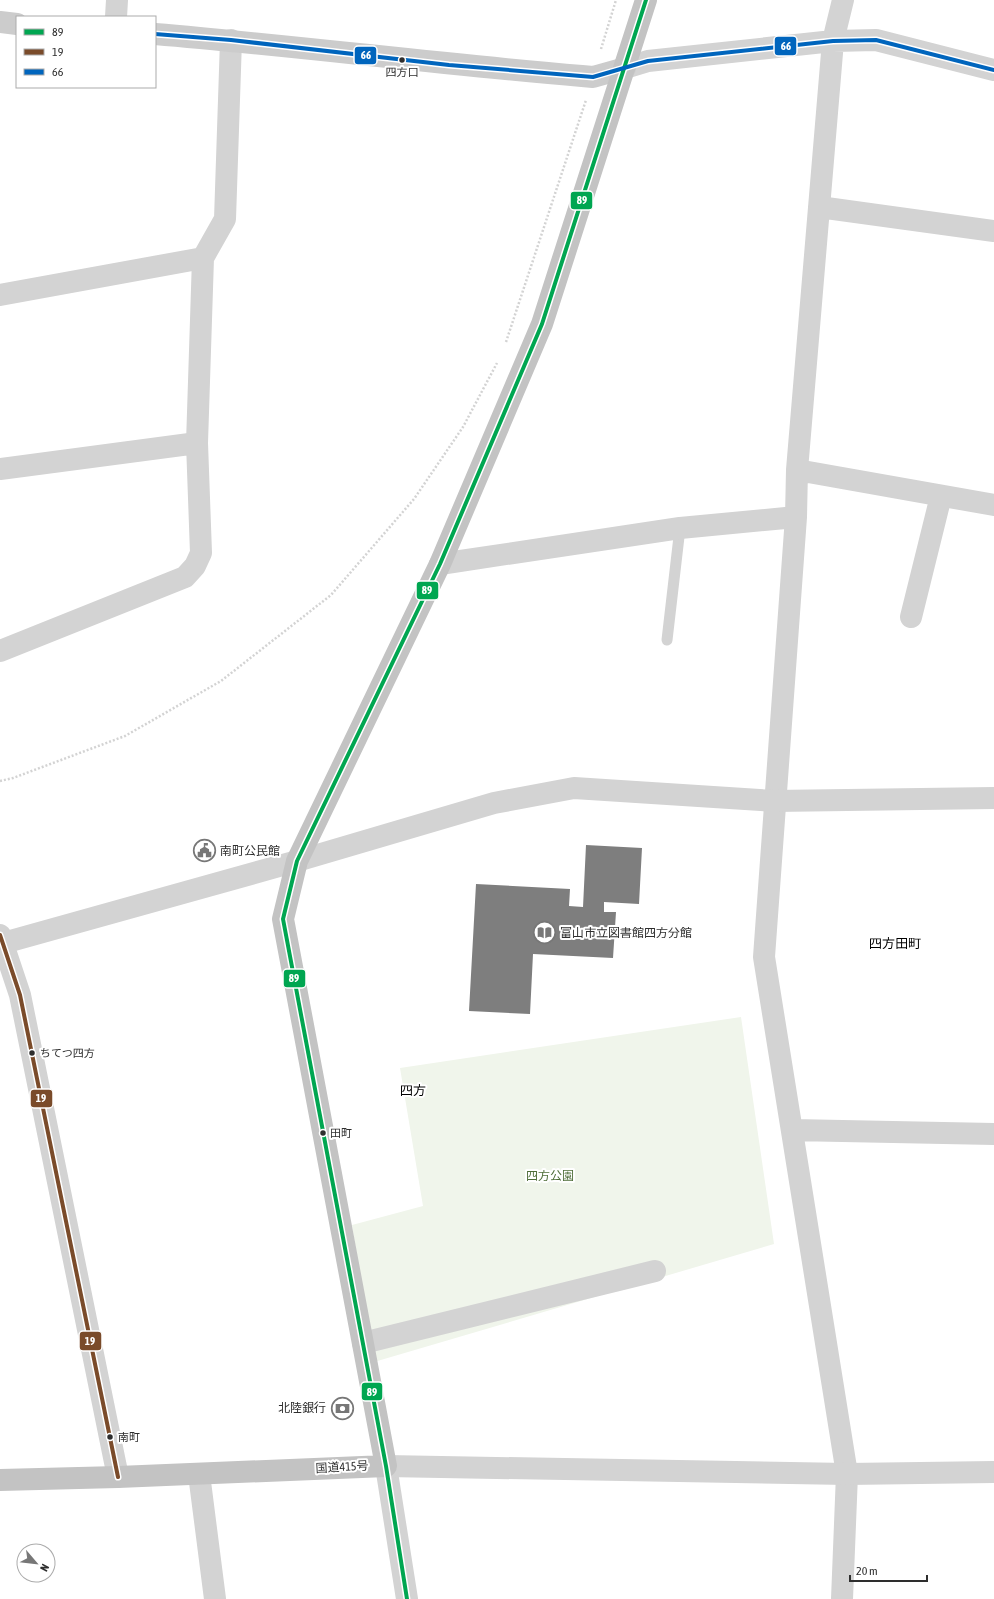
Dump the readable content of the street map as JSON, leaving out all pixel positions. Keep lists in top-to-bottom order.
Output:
{
  "streets": {
    "highway": ["国道415号"]
  },
  "districts": ["四方田町", "四方"],
  "parks": ["四方公園"],
  "places": {
    "other": [
      "四方口",
      "ちてつ四方",
      "田町",
      "南町"
    ],
    "public building": ["南町公民館"],
    "library": ["富山市立図書館四方分館"],
    "bank": ["北陸銀行"]
  },
  "lines": ["transit line 89", "transit line 66", "transit line 19"],
  "legend": ["89", "19", "66"],
  "scale_bar": "20 m",
  "north": "bottom right"
}
